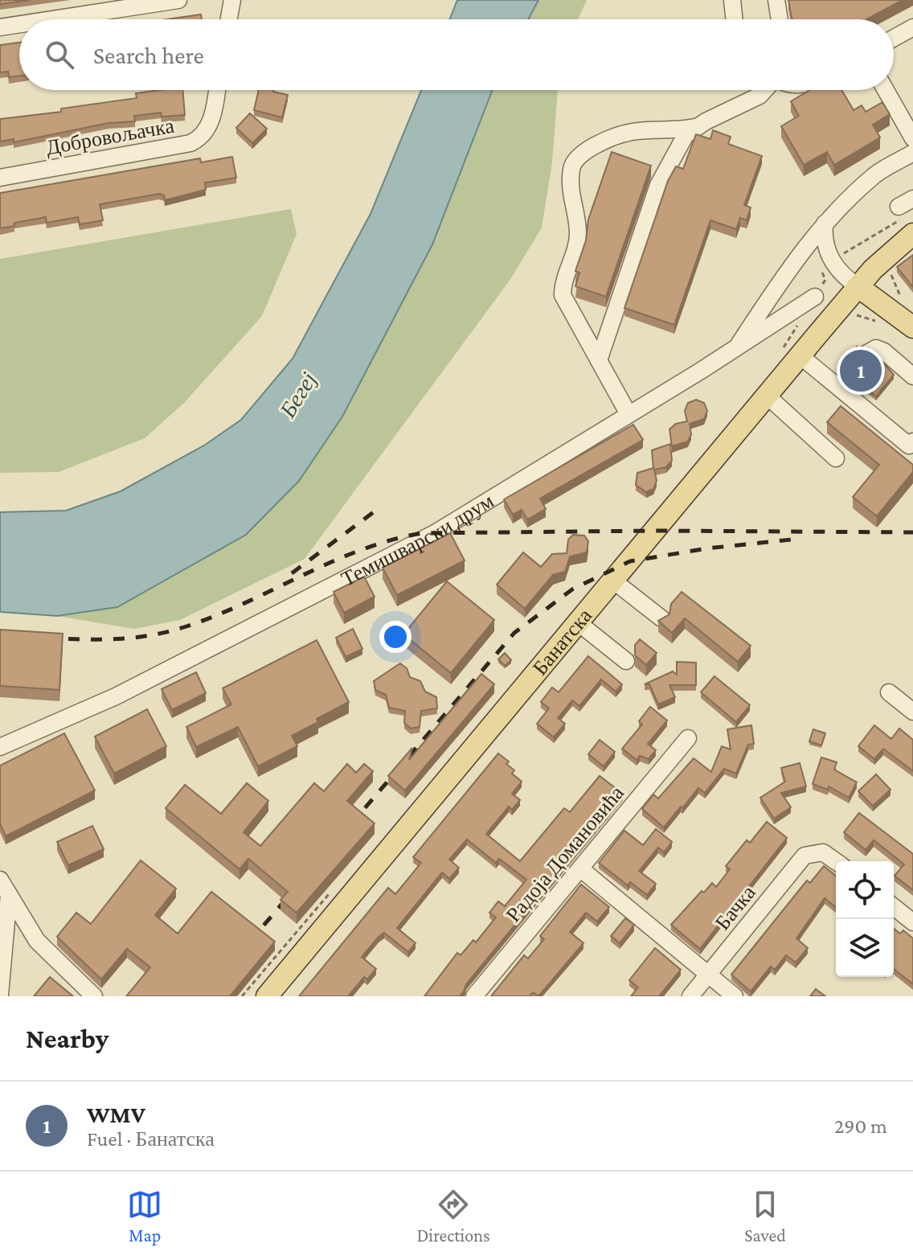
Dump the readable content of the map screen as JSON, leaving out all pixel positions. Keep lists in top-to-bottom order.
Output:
{
  "streets": {
    "main road": ["Банатска"],
    "street": [
      "Добровољачка",
      "Темишварски друм",
      "Радоја Домановића",
      "Бачка"
    ]
  },
  "water": ["Бегеј"],
  "page": {
    "search": "Search here",
    "pins": "1",
    "heading": "Nearby",
    "list": [
      {
        "mark": "1",
        "name": "WMV",
        "note": "Fuel · Банатска",
        "value": "290 m"
      }
    ],
    "nav": ["Map", "Directions", "Saved"]
  }
}
